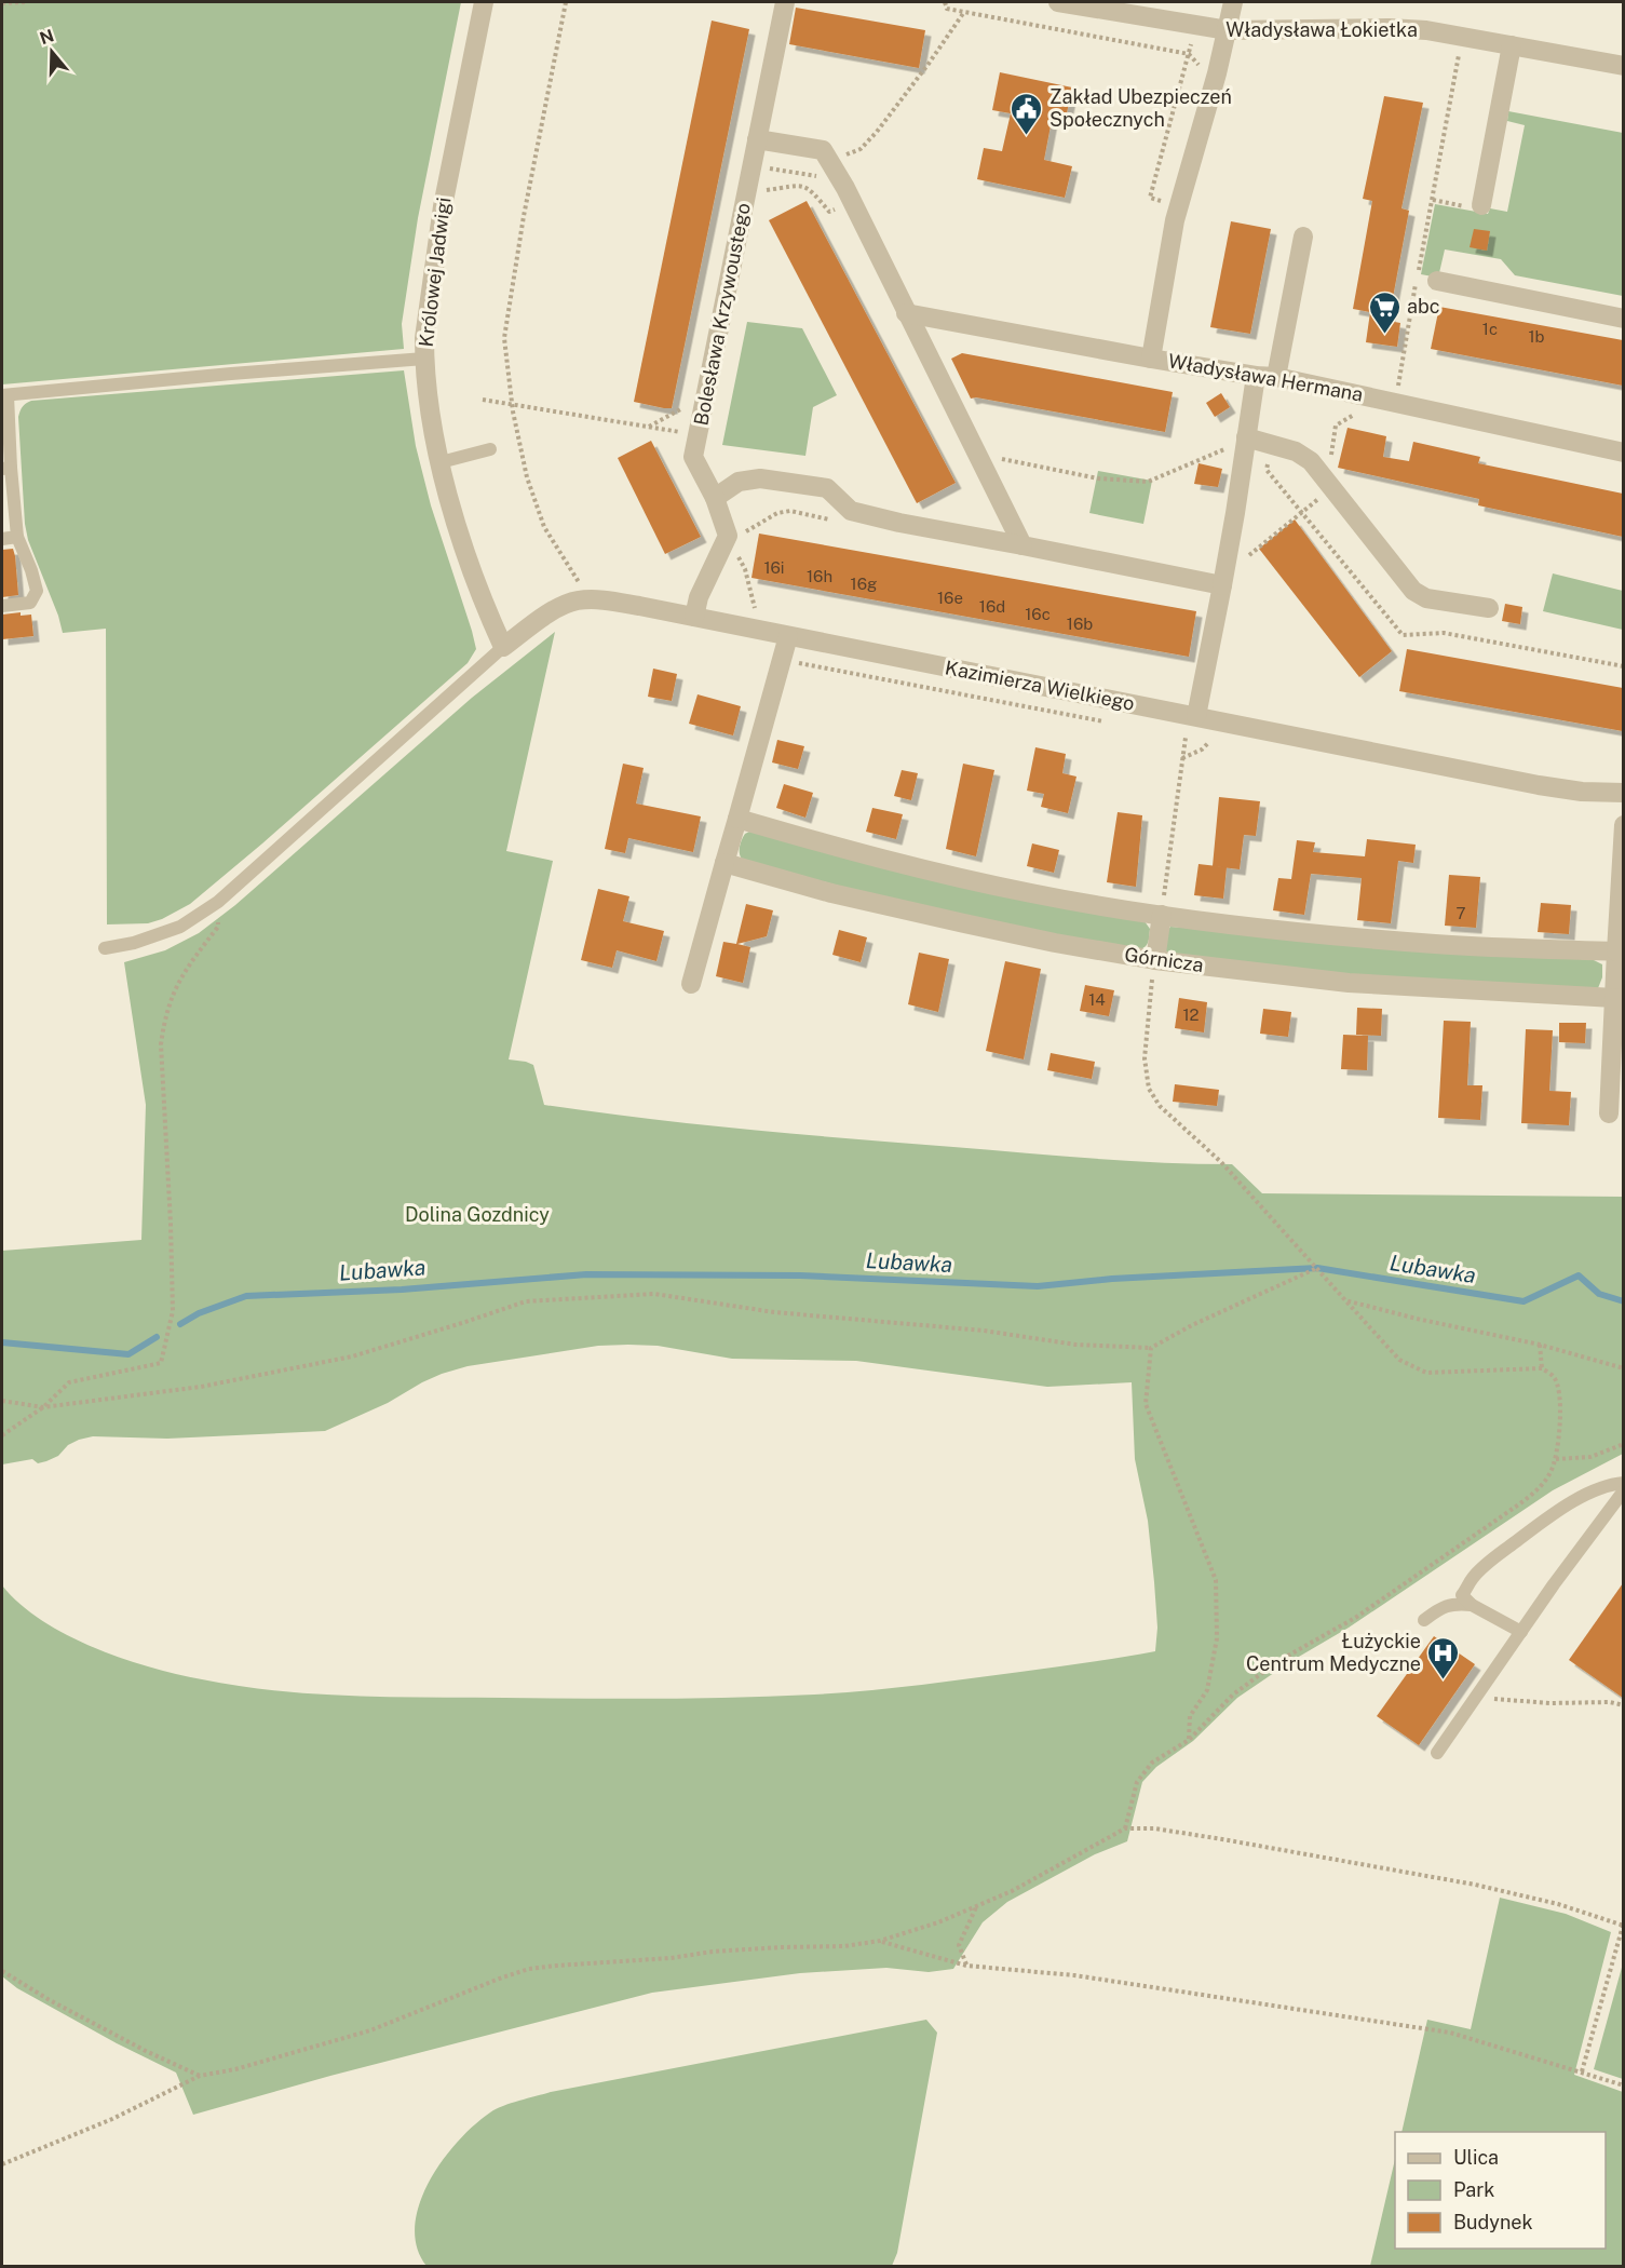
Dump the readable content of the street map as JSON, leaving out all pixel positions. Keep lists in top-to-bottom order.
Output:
{
  "streets": {
    "street": [
      "Władysława Łokietka",
      "Królowej Jadwigi",
      "Bolesława Krzywoustego",
      "Władysława Hermana",
      "Kazimierza Wielkiego",
      "Górnicza"
    ]
  },
  "crossings": [
    ["Królowej Jadwigi", "Kazimierza Wielkiego"]
  ],
  "water": ["Lubawka"],
  "parks": ["Dolina Gozdnicy"],
  "places": {
    "public building": ["Zakład Ubezpieczeń Społecznych"],
    "supermarket": ["abc"],
    "hospital": ["Łużyckie Centrum Medyczne"]
  },
  "house_numbers": [
    "1c",
    "1b",
    "16i",
    "16h",
    "16g",
    "16e",
    "16d",
    "16c",
    "16b",
    "7",
    "14",
    "12"
  ],
  "legend": ["Ulica", "Park", "Budynek"],
  "north": "top"
}
